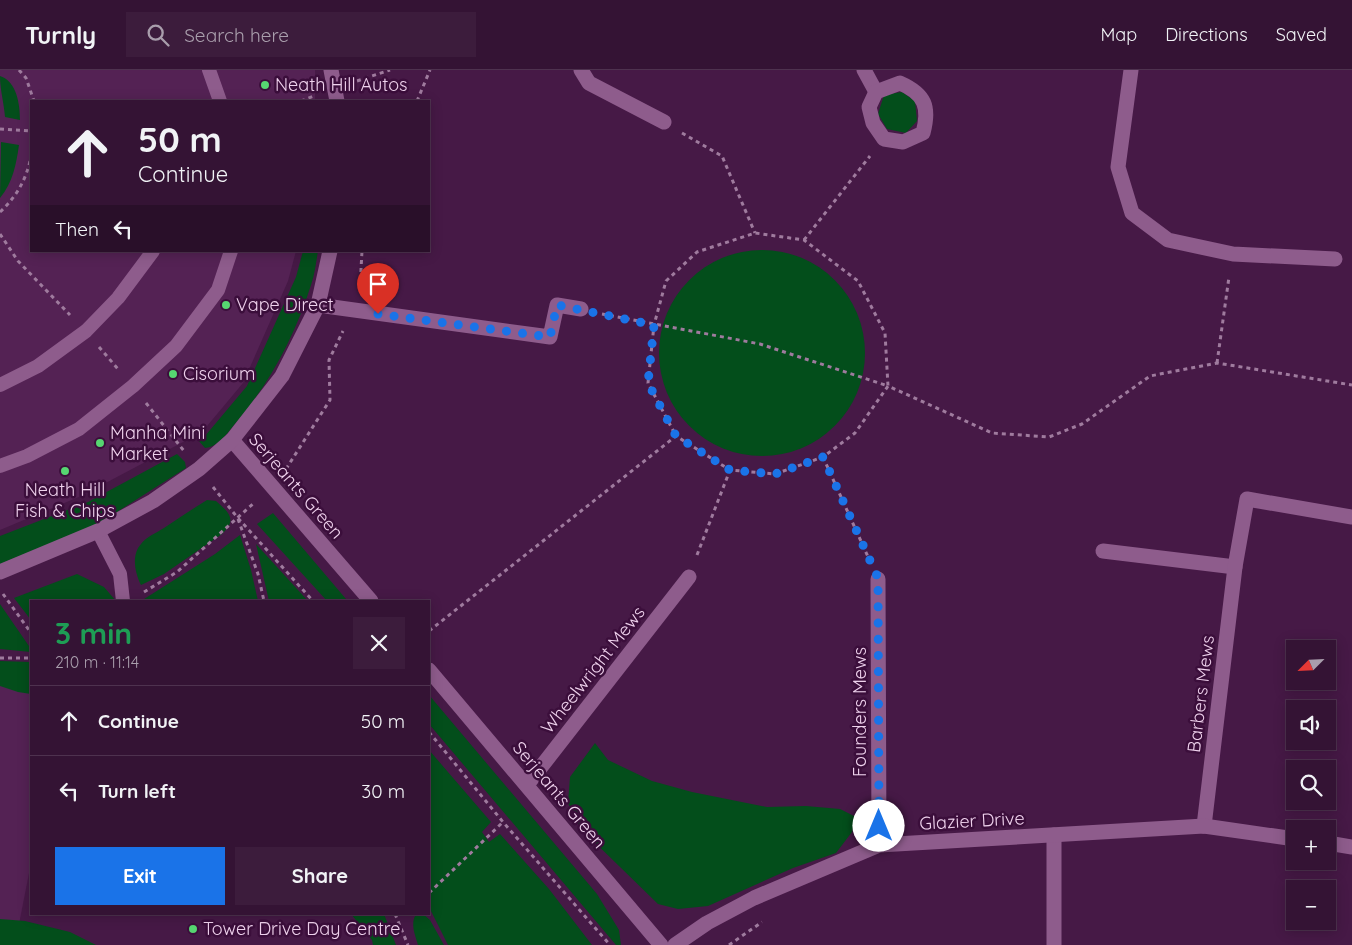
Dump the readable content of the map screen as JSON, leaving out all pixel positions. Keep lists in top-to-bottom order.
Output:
{
  "streets": {
    "street": [
      "Serjeants Green",
      "Wheelwright Mews",
      "Barbers Mews",
      "Founders Mews",
      "Glazier Drive"
    ]
  },
  "crossings": [
    ["Serjeants Green", "Wheelwright Mews"],
    ["Barbers Mews", "Glazier Drive"],
    ["Founders Mews", "Glazier Drive"]
  ],
  "places": [
    "Neath Hill Autos",
    "Vape Direct",
    "Cisorium",
    "Manha Mini Market",
    "Neath Hill Fish & Chips",
    "Tower Drive Day Centre"
  ],
  "north": "bottom left",
  "page": {
    "header": "Turnly",
    "search": "Search here",
    "nav": ["Map", "Directions", "Saved"],
    "turn": ["50 m", "Continue"],
    "then": "Then",
    "heading": ["3 min", "210 m · 11:14"],
    "map_buttons": ["+", "−"],
    "list": [
      {
        "name": "Continue",
        "value": "50 m"
      },
      {
        "name": "Turn left",
        "value": "30 m"
      }
    ],
    "buttons": ["Exit", "Share"]
  }
}
